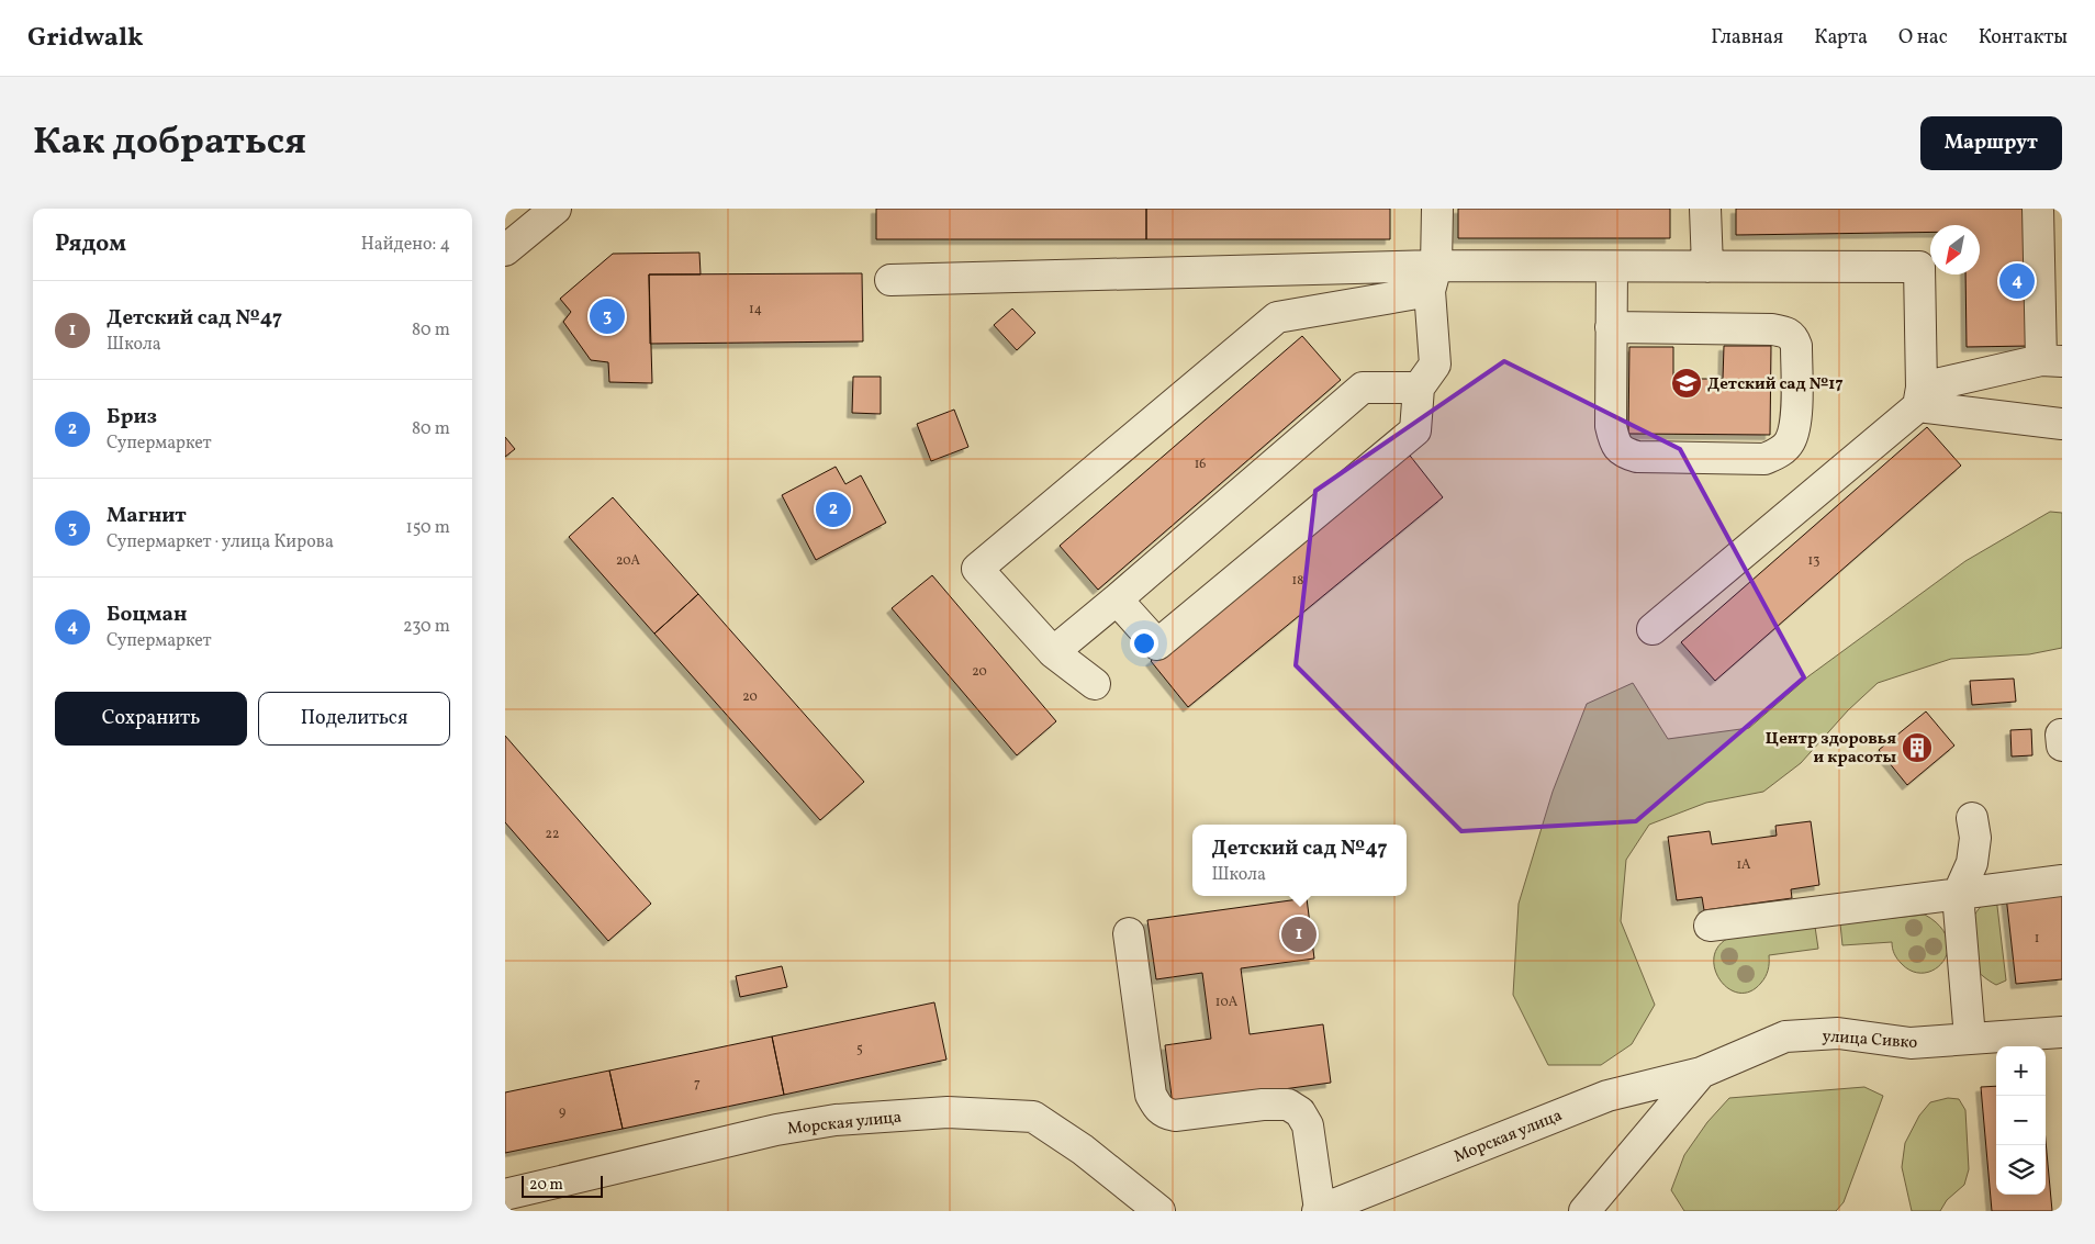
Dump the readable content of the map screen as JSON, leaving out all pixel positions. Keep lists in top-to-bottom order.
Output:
{
  "streets": {
    "street": ["улица Сивко", "Морская улица"]
  },
  "crossings": [
    ["улица Сивко", "Морская улица"]
  ],
  "places": {
    "school or university": ["Детский сад №17"],
    "building": ["Центр здоровья и красоты"]
  },
  "house_numbers": [
    "14",
    "16",
    "20А",
    "13",
    "18",
    "20",
    "20",
    "22",
    "1А",
    "1",
    "10А",
    "5",
    "7",
    "9"
  ],
  "scale_bar": "20 m",
  "north": "bottom left",
  "page": {
    "header": "Gridwalk",
    "nav": [
      "Главная",
      "Карта",
      "О нас",
      "Контакты"
    ],
    "title": "Как добраться",
    "buttons": [
      "Маршрут",
      ["Сохранить", "Поделиться"]
    ],
    "heading": ["Рядом", "Найдено: 4"],
    "pins": [
      "4",
      "3",
      "2",
      "1"
    ],
    "list": [
      {
        "mark": "1",
        "name": "Детский сад №47",
        "note": "Школа",
        "value": "80 m"
      },
      {
        "mark": "2",
        "name": "Бриз",
        "note": "Супермаркет",
        "value": "80 m"
      },
      {
        "mark": "3",
        "name": "Магнит",
        "note": "Супермаркет · улица Кирова",
        "value": "150 m"
      },
      {
        "mark": "4",
        "name": "Боцман",
        "note": "Супермаркет",
        "value": "230 m"
      }
    ],
    "popup": ["Детский сад №47", "Школа"],
    "map_buttons": ["+", "−"],
    "scale": "20 m"
  }
}
